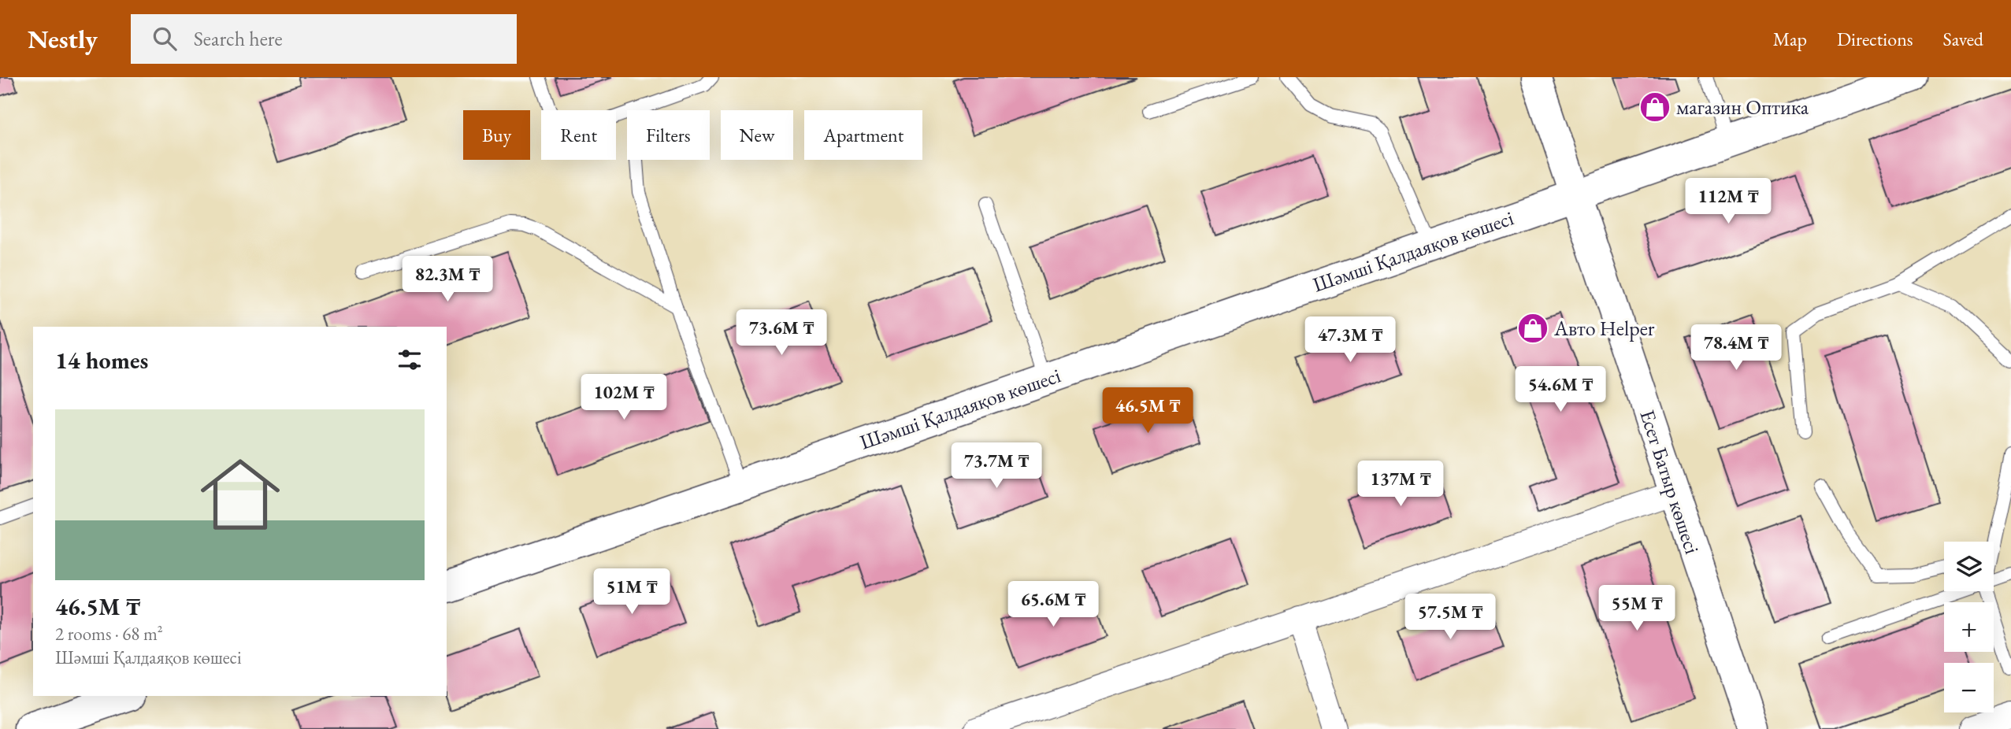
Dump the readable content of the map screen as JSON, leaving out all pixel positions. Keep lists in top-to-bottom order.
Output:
{
  "streets": {
    "street": ["Шәмші Қалдаяқов көшесі", "Есет Батыр көшесі"]
  },
  "crossings": [
    ["Шәмші Қалдаяқов көшесі", "Есет Батыр көшесі"]
  ],
  "places": {
    "shop": ["магазин Оптика", "Авто Helper"]
  },
  "page": {
    "header": "Nestly",
    "search": "Search here",
    "nav": ["Map", "Directions", "Saved"],
    "chip": [
      "Buy",
      "Rent",
      "Filters",
      "New",
      "Apartment"
    ],
    "price": [
      "112M ₸",
      "82.3M ₸",
      "73.6M ₸",
      "47.3M ₸",
      "78.4M ₸",
      "54.6M ₸",
      "102M ₸",
      "46.5M ₸",
      "73.7M ₸",
      "137M ₸",
      "51M ₸",
      "65.6M ₸",
      "55M ₸",
      "57.5M ₸"
    ],
    "heading": "14 homes",
    "list": [
      {
        "name": "46.5M ₸",
        "note": "2 rooms · 68 m² · Шәмші Қалдаяқов көшесі"
      }
    ],
    "map_buttons": ["+", "−"]
  }
}
